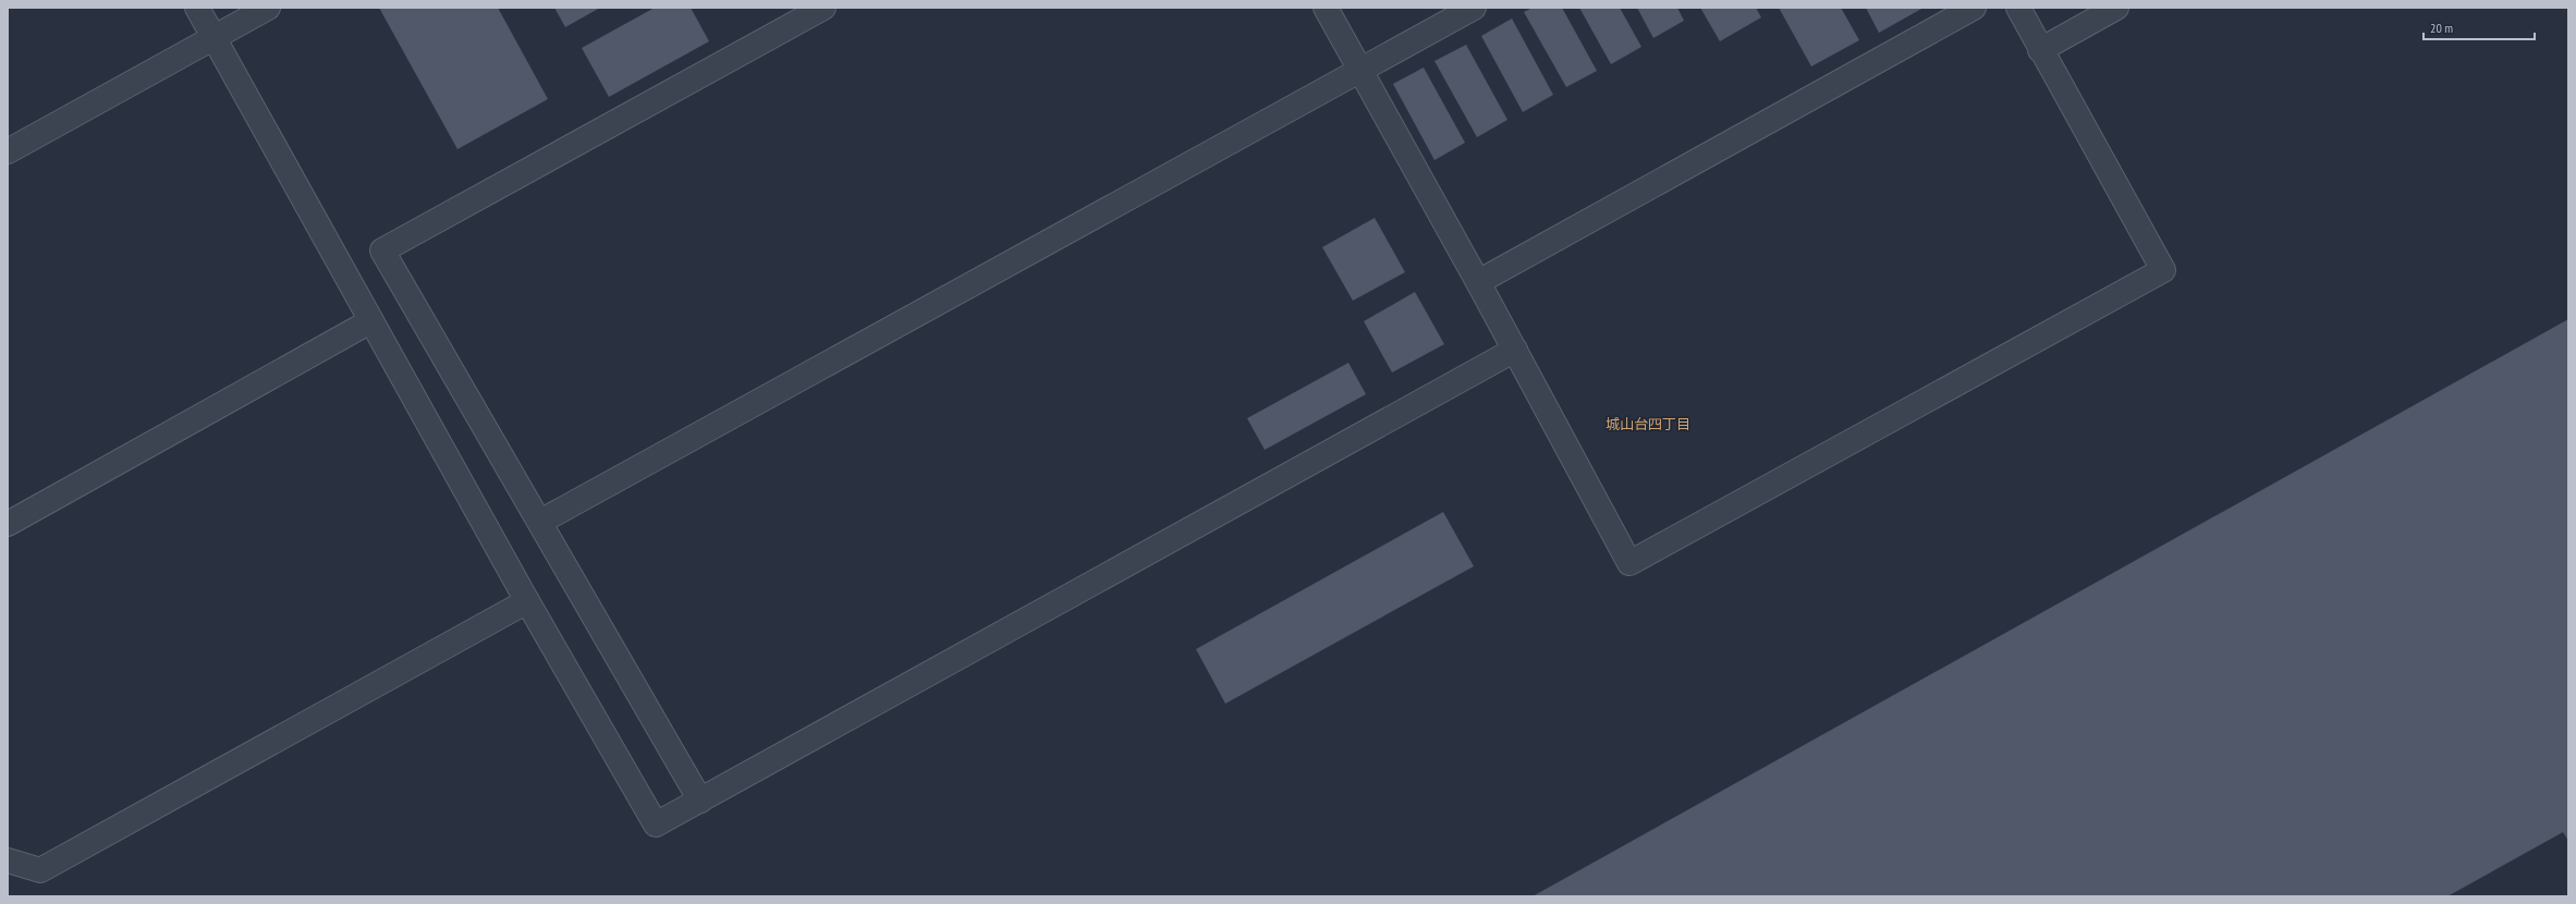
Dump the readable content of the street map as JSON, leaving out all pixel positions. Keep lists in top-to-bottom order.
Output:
{
  "districts": ["城山台四丁目"],
  "scale_bar": "20 m"
}
